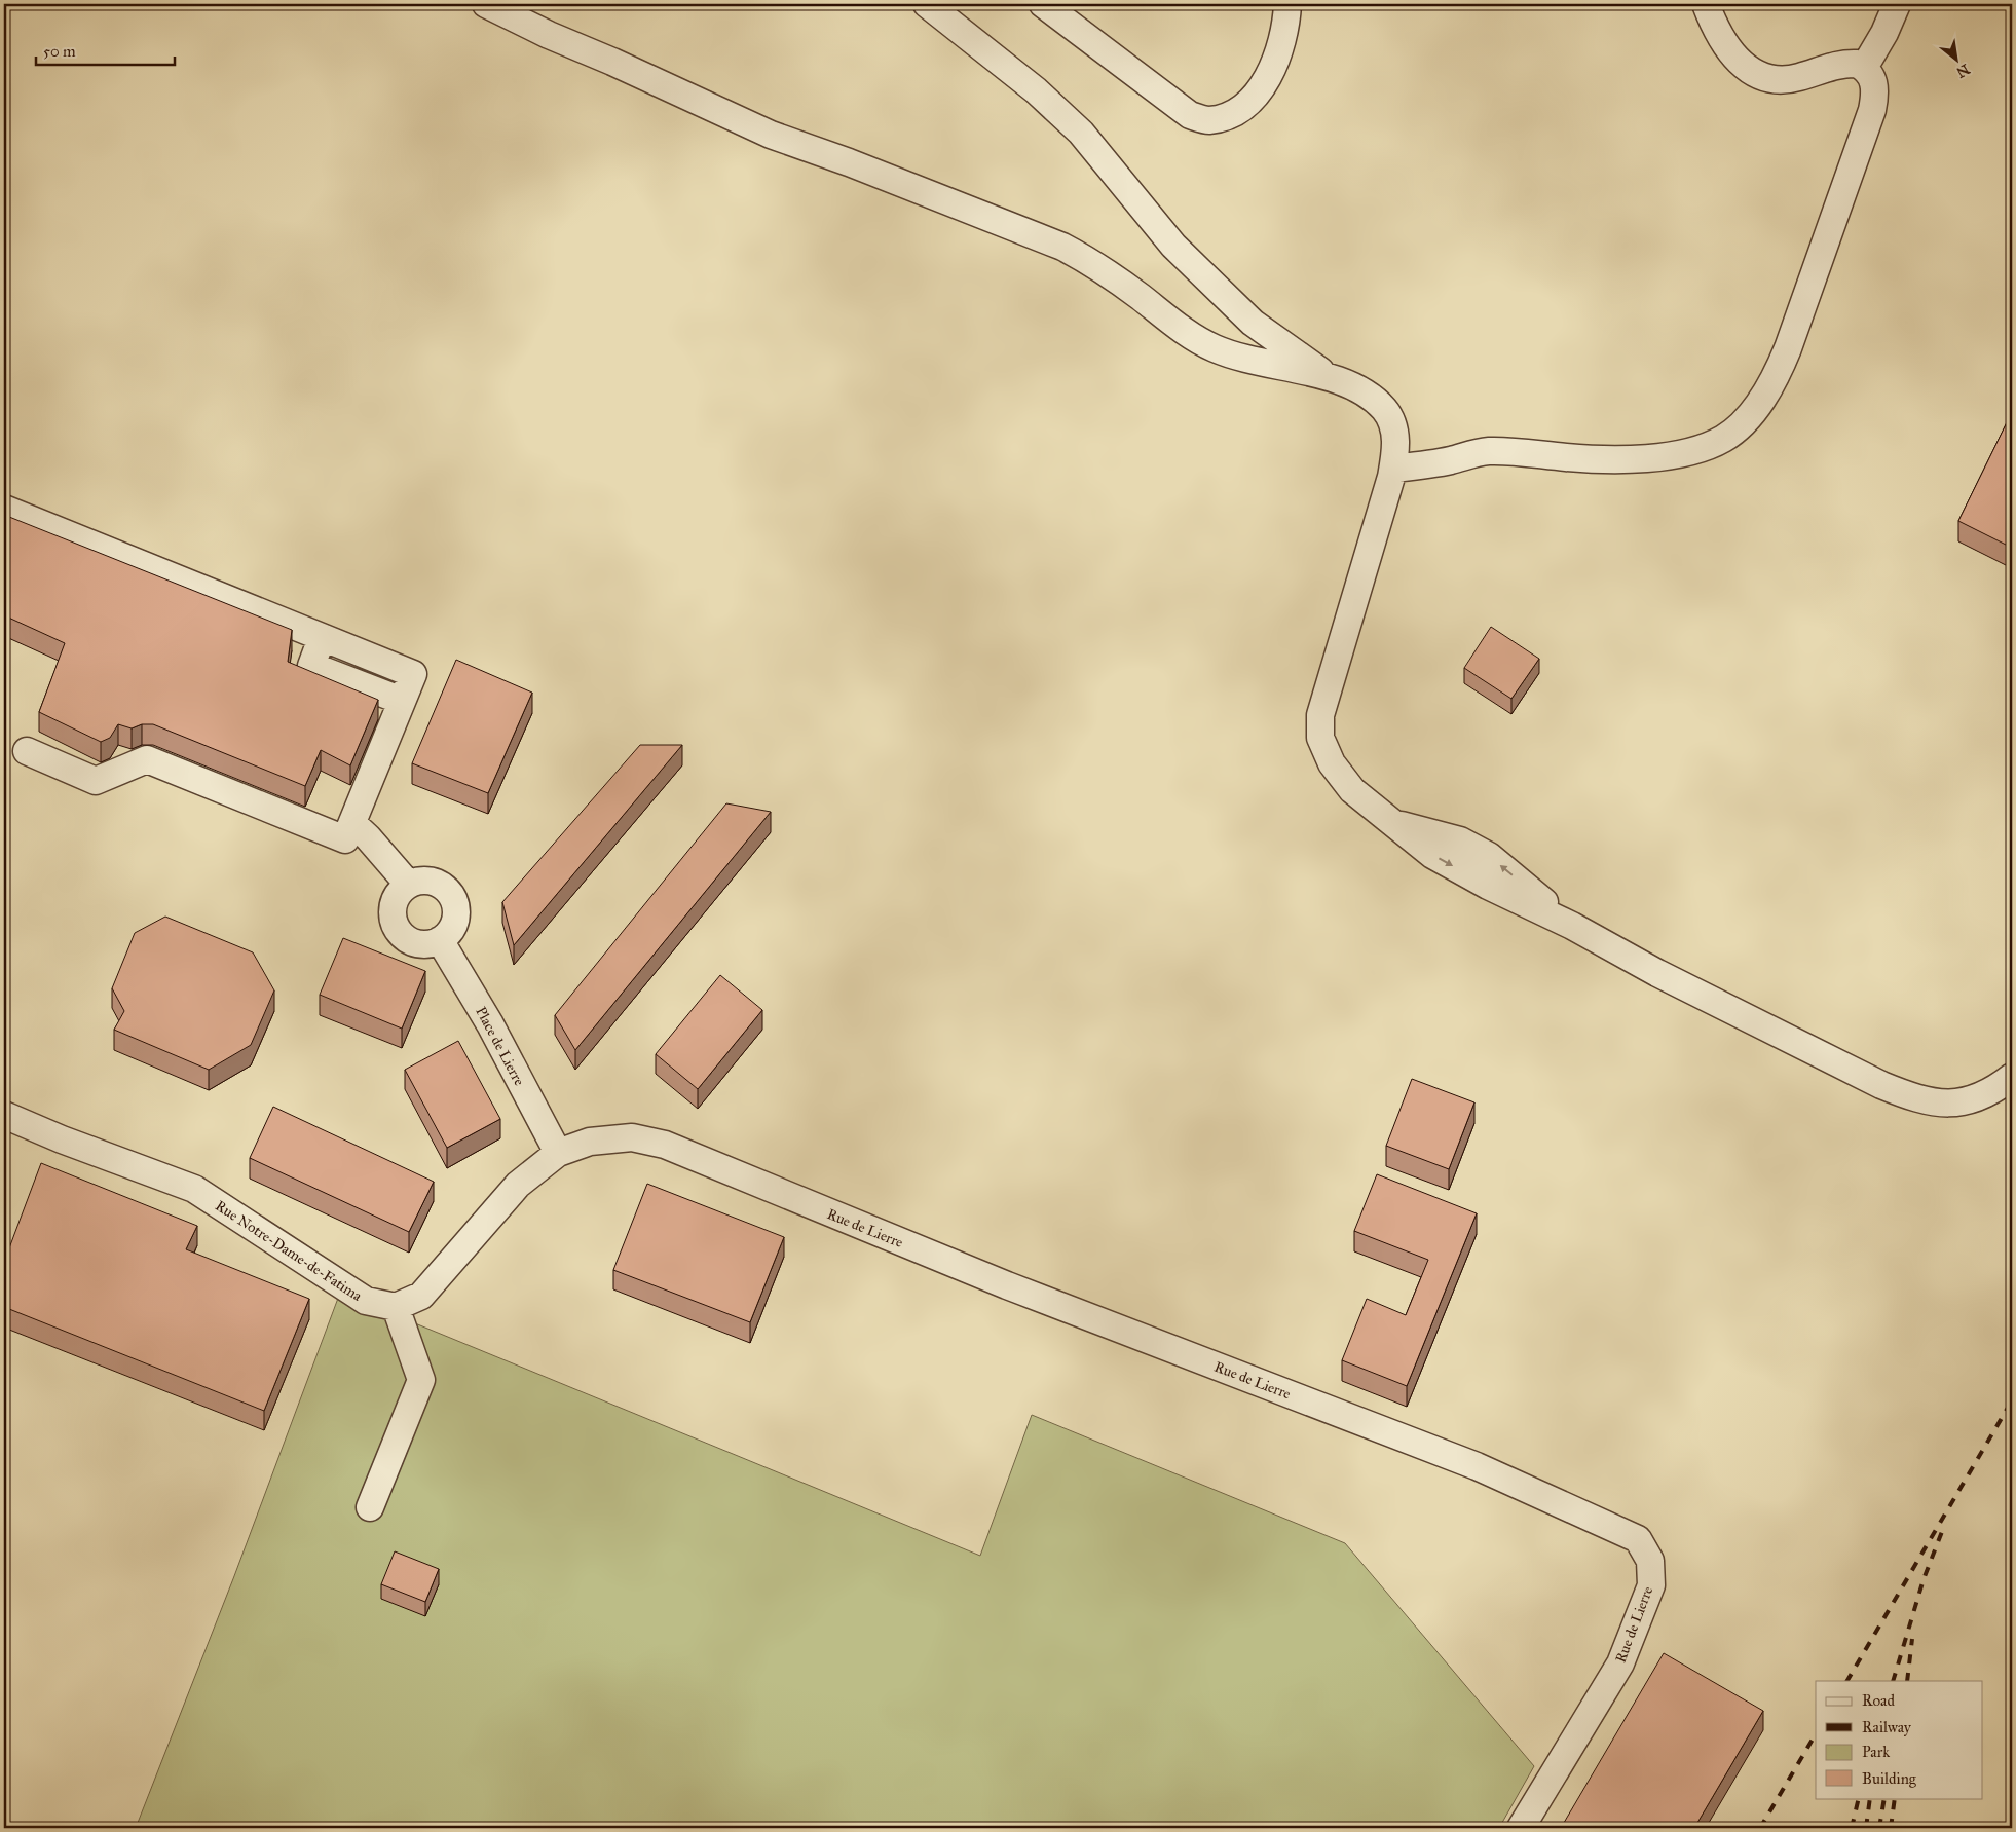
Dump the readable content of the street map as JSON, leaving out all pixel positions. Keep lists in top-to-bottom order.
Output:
{
  "streets": {
    "street": ["Place de Lierre", "Rue de Lierre", "Rue Notre-Dame-de-Fatima"]
  },
  "crossings": [
    ["Place de Lierre", "Rue de Lierre"]
  ],
  "legend": [
    "Road",
    "Railway",
    "Park",
    "Building"
  ],
  "scale_bar": "50 m",
  "north": "bottom right"
}
